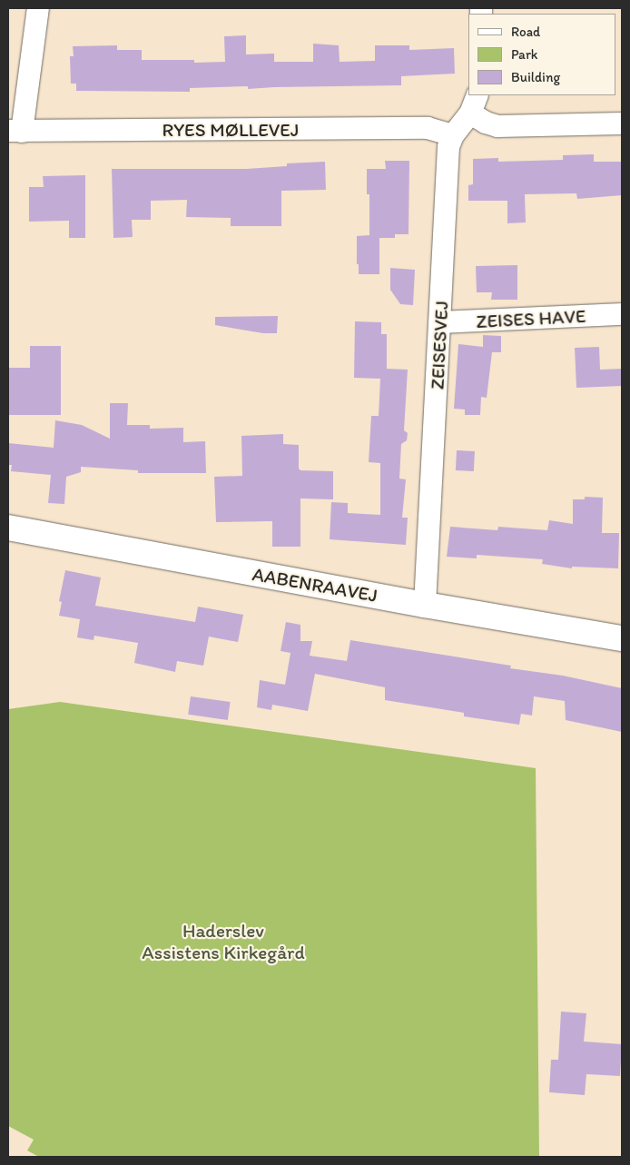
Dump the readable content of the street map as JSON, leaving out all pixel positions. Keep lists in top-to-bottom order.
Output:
{
  "streets": {
    "street": [
      "RYES MØLLEVEJ",
      "ZEISES HAVE",
      "ZEISESVEJ",
      "AABENRAAVEJ"
    ]
  },
  "crossings": [
    ["RYES MØLLEVEJ", "ZEISESVEJ"],
    ["ZEISES HAVE", "ZEISESVEJ"],
    ["ZEISESVEJ", "AABENRAAVEJ"]
  ],
  "parks": ["Haderslev Assistens Kirkegård"],
  "legend": ["Road", "Park", "Building"]
}
